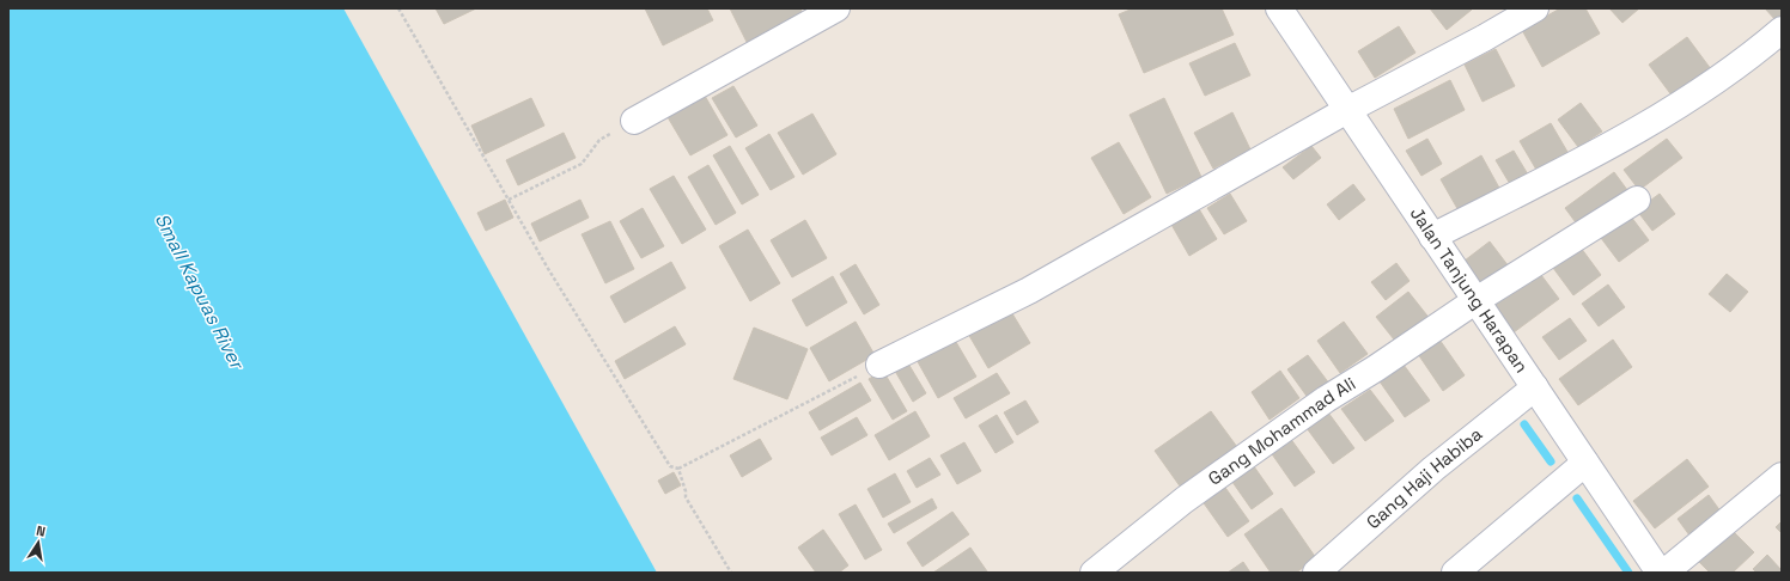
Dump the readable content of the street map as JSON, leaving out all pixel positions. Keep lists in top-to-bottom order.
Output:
{
  "streets": {
    "street": ["Jalan Tanjung Harapan", "Gang Mohammad Ali", "Gang Haji Habiba"]
  },
  "crossings": [
    ["Jalan Tanjung Harapan", "Gang Mohammad Ali"],
    ["Jalan Tanjung Harapan", "Gang Haji Habiba"]
  ],
  "water": ["Small Kapuas River"],
  "north": "top"
}
